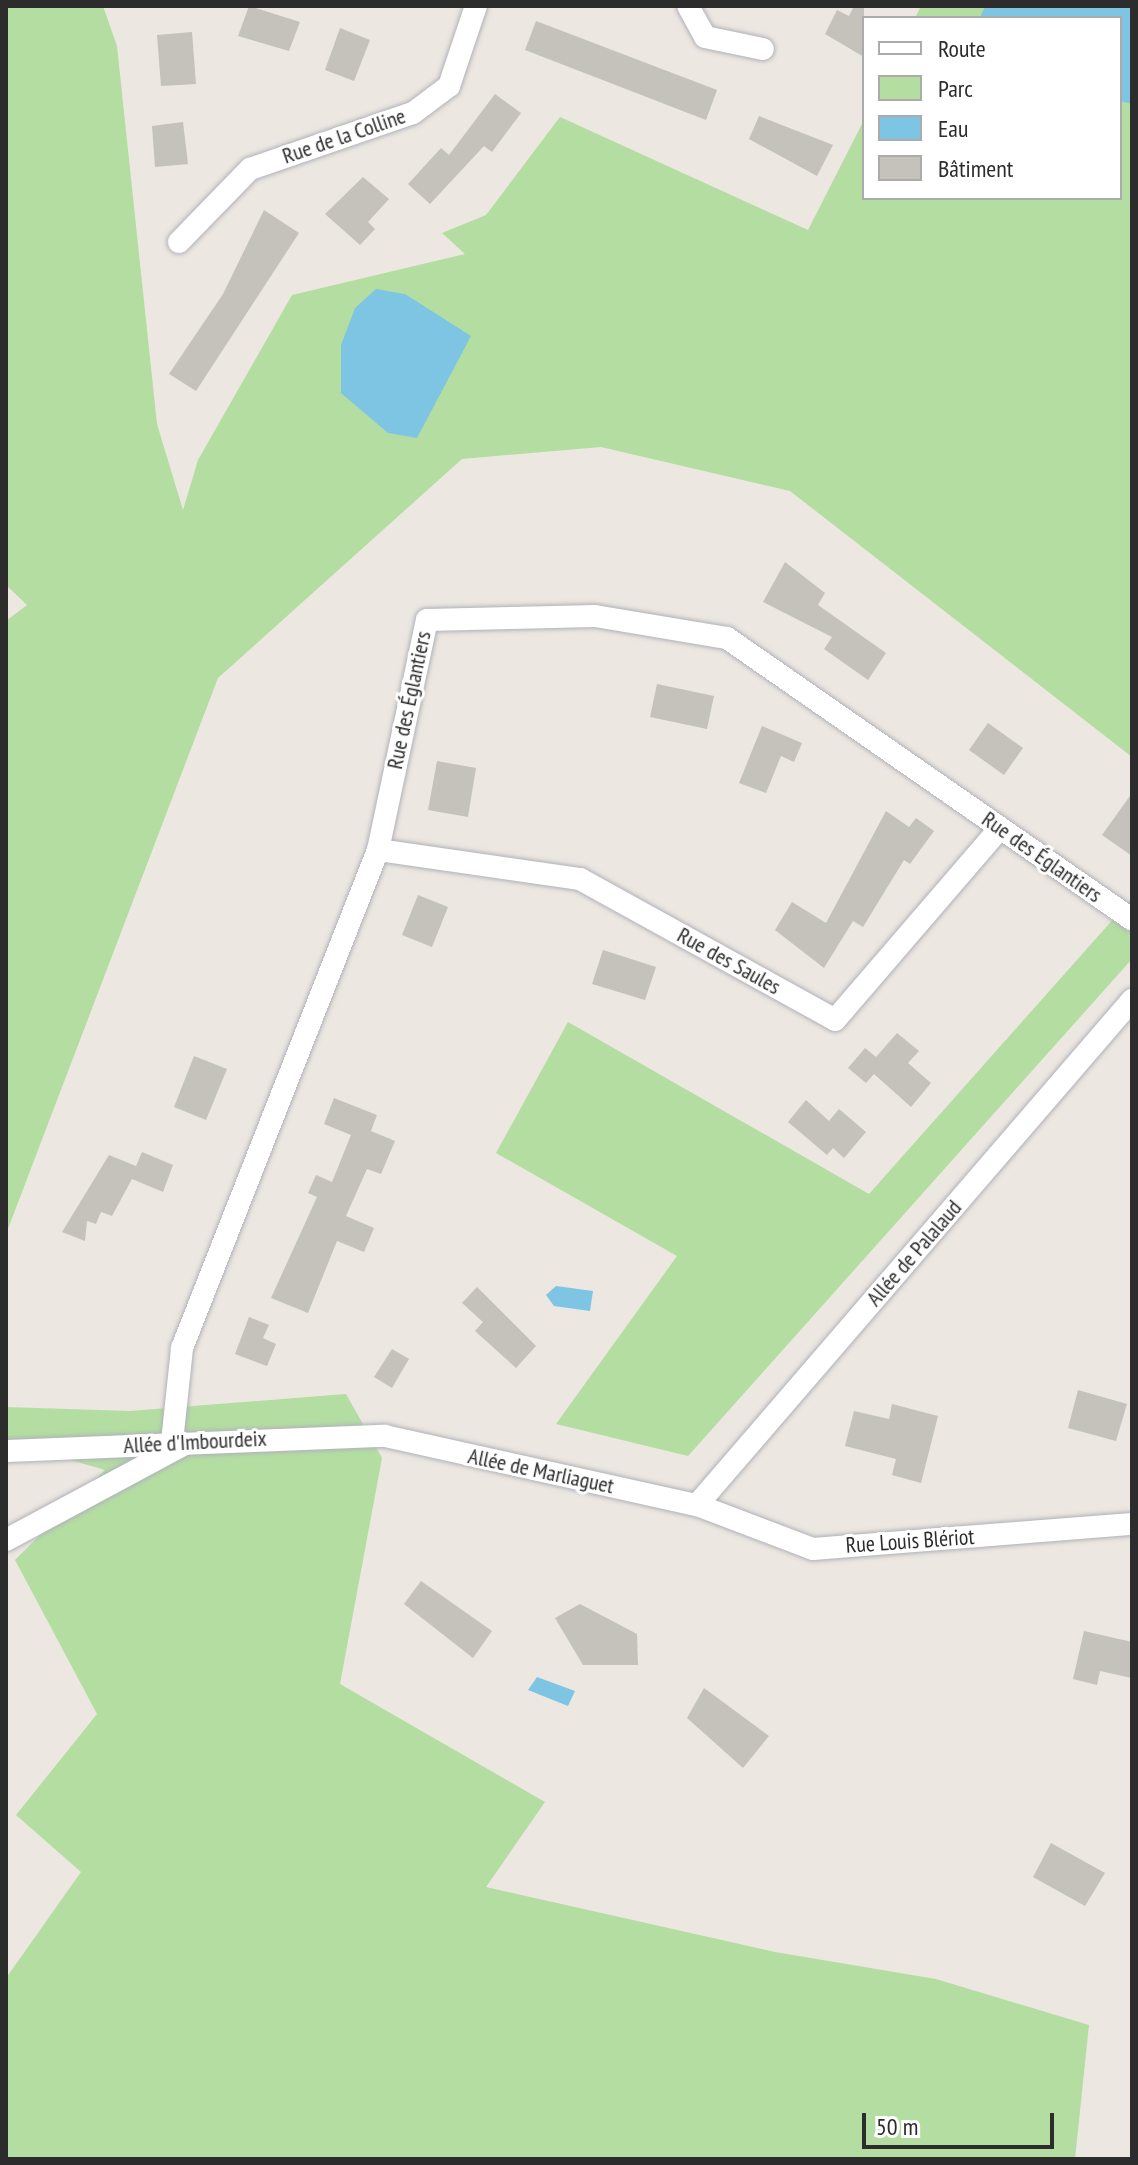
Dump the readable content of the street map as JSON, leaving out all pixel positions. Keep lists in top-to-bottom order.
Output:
{
  "streets": {
    "street": [
      "Rue de la Colline",
      "Rue des Églantiers",
      "Rue des Saules",
      "Allée de Palalaud",
      "Allée d'Imbourdeix",
      "Allée de Marliaguet",
      "Rue Louis Blériot"
    ]
  },
  "crossings": [
    ["Rue des Églantiers", "Rue des Saules"],
    ["Rue des Églantiers", "Allée d'Imbourdeix"],
    ["Allée de Palalaud", "Allée de Marliaguet"],
    ["Allée de Palalaud", "Rue Louis Blériot"],
    ["Allée d'Imbourdeix", "Allée de Marliaguet"],
    ["Allée de Marliaguet", "Rue Louis Blériot"]
  ],
  "legend": [
    "Route",
    "Parc",
    "Eau",
    "Bâtiment"
  ],
  "scale_bar": "50 m"
}
